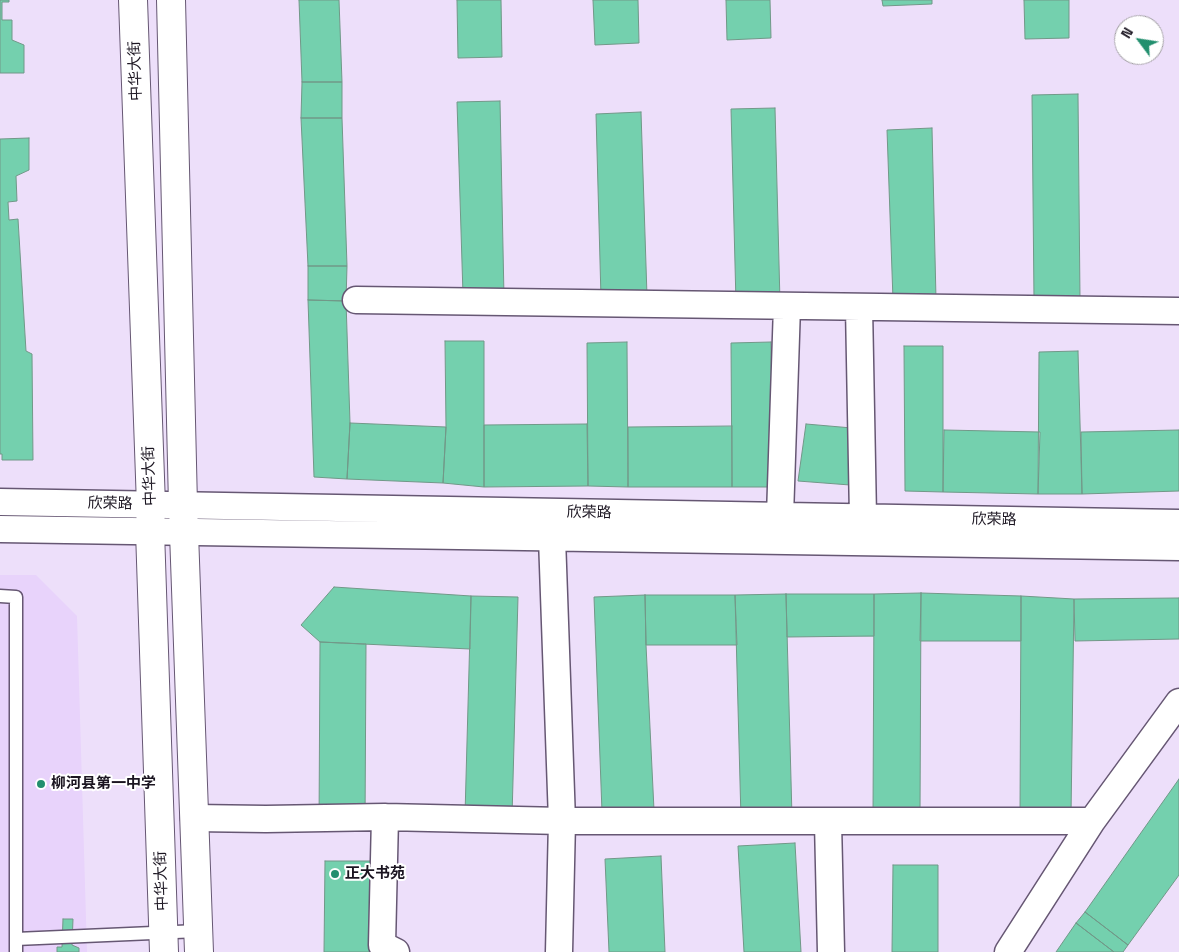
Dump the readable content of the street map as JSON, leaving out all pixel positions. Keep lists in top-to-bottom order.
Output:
{
  "streets": {
    "main road": ["中华大街"],
    "street": ["欣荣路"]
  },
  "crossings": [
    ["中华大街", "欣荣路"]
  ],
  "places": ["柳河县第一中学", "正大书苑"],
  "north": "top left"
}
